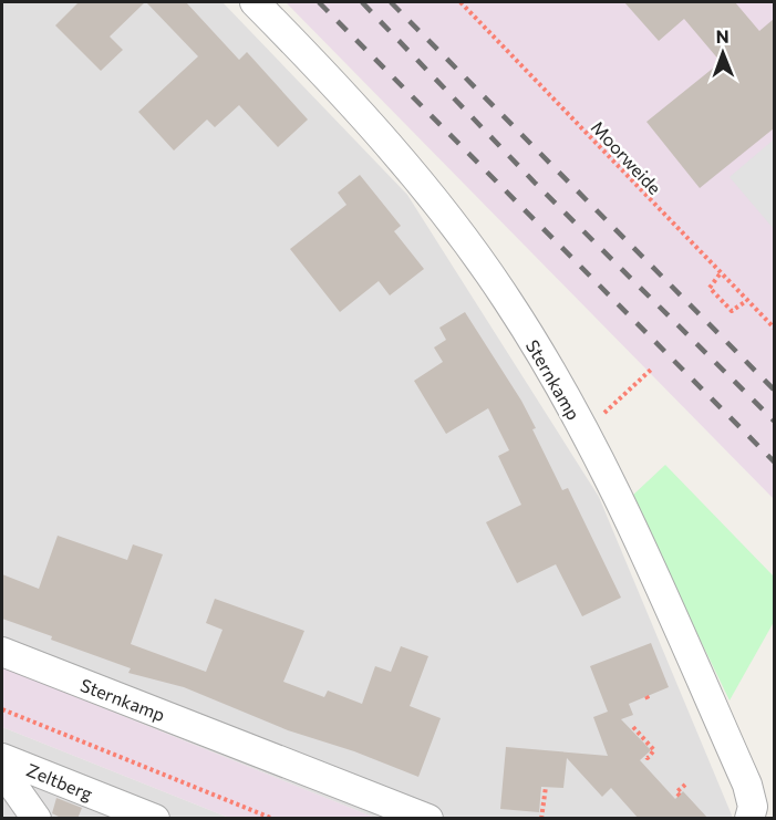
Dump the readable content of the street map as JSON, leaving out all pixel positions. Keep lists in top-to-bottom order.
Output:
{
  "streets": {
    "street": ["Sternkamp", "Zeltberg"],
    "path": ["Moorweide"]
  },
  "north": "top"
}
